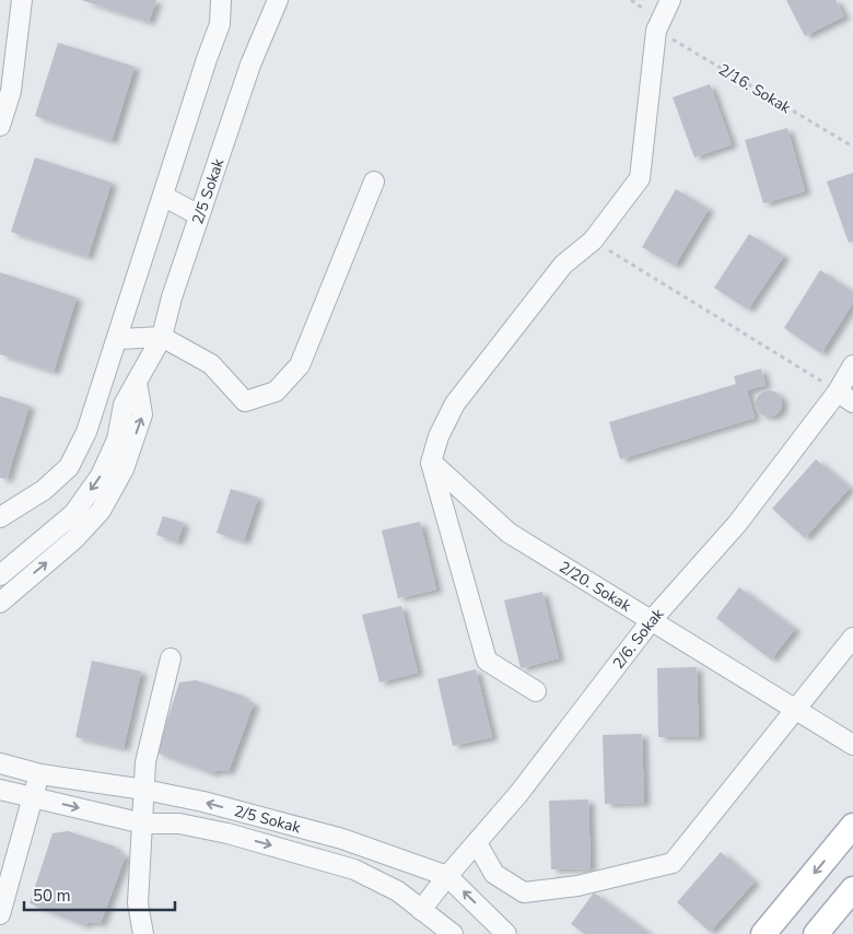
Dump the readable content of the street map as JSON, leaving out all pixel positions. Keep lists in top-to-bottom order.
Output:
{
  "streets": {
    "street": ["2/5 Sokak", "2/20. Sokak", "2/6. Sokak"],
    "path": ["2/16. Sokak"]
  },
  "crossings": [
    ["2/5 Sokak", "2/6. Sokak"],
    ["2/20. Sokak", "2/6. Sokak"]
  ],
  "scale_bar": "50 m"
}
